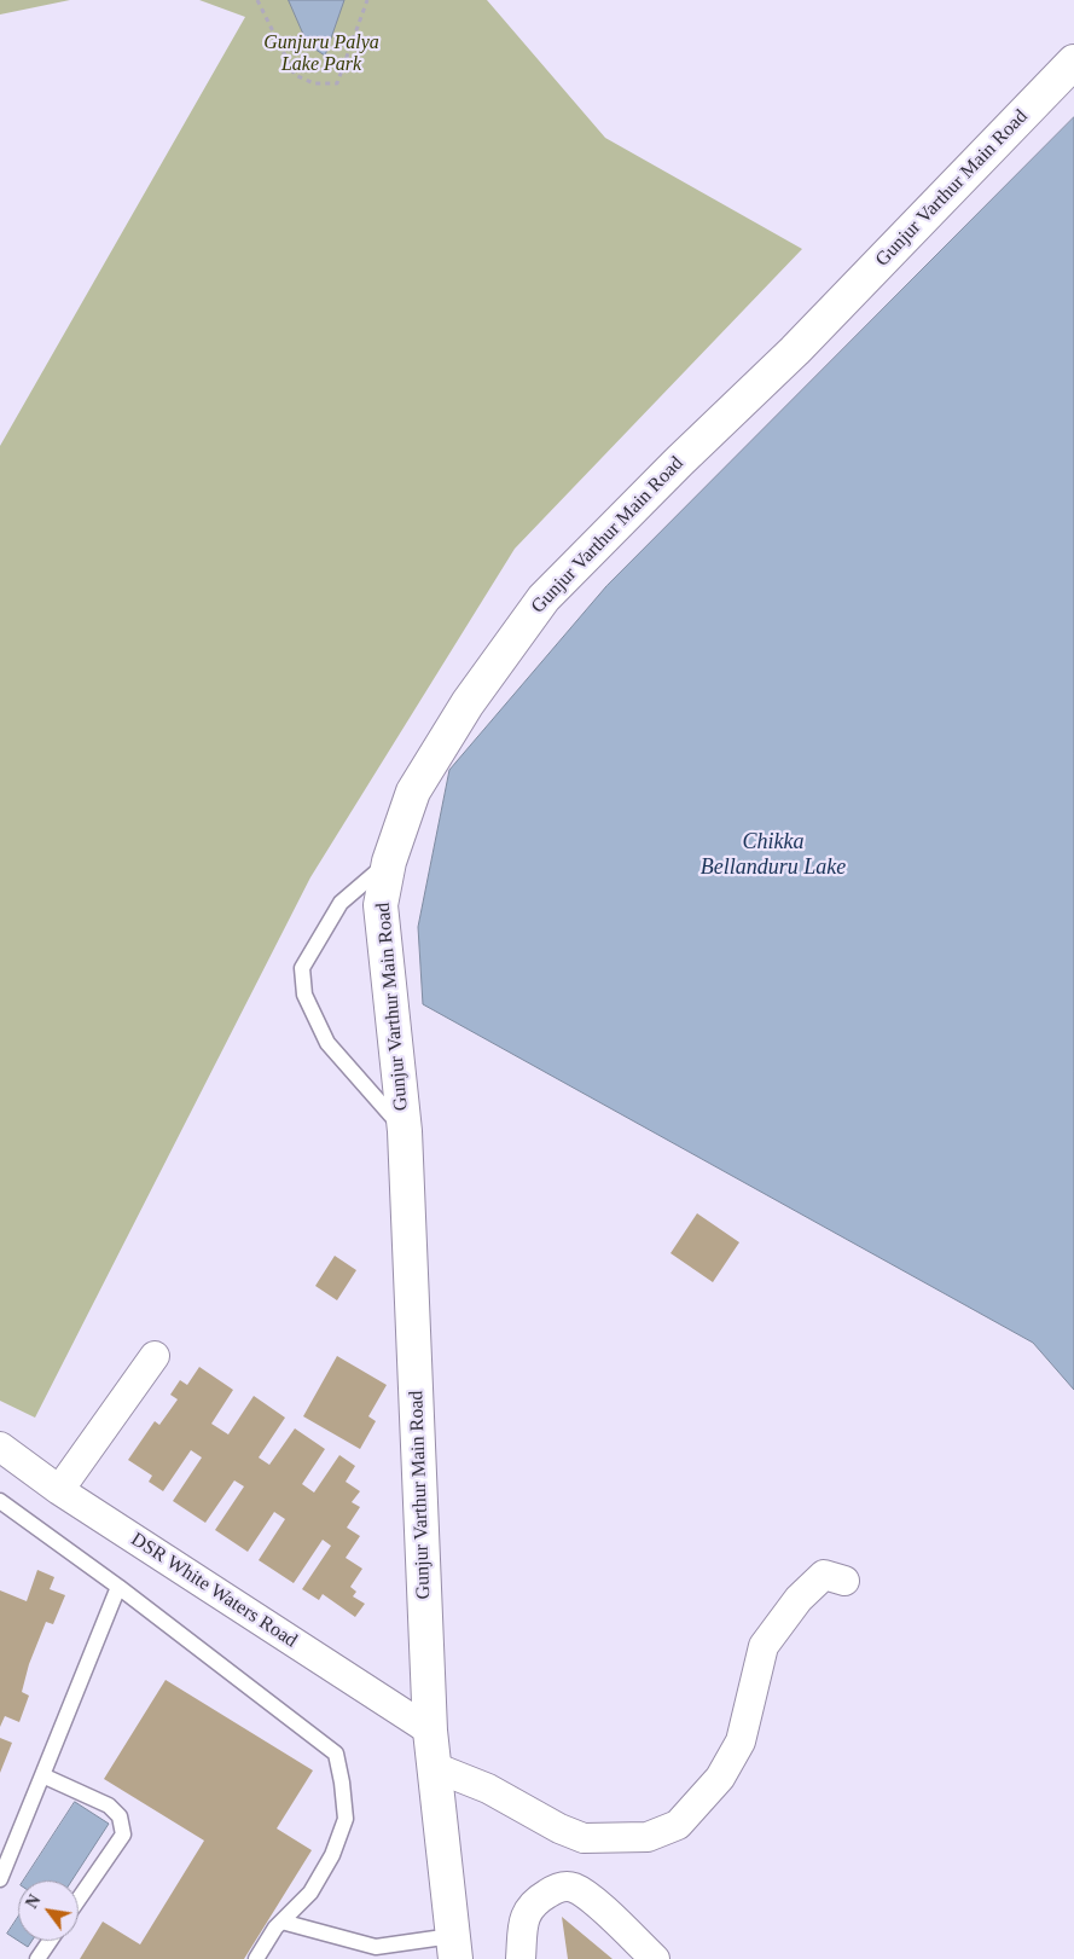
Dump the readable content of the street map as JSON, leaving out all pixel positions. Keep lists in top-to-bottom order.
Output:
{
  "streets": {
    "main road": ["Gunjur Varthur Main Road"],
    "street": ["DSR White Waters Road"]
  },
  "crossings": [
    ["Gunjur Varthur Main Road", "DSR White Waters Road"]
  ],
  "water": ["Chikka Bellanduru Lake"],
  "parks": ["Gunjuru Palya Lake Park"],
  "north": "top left"
}
